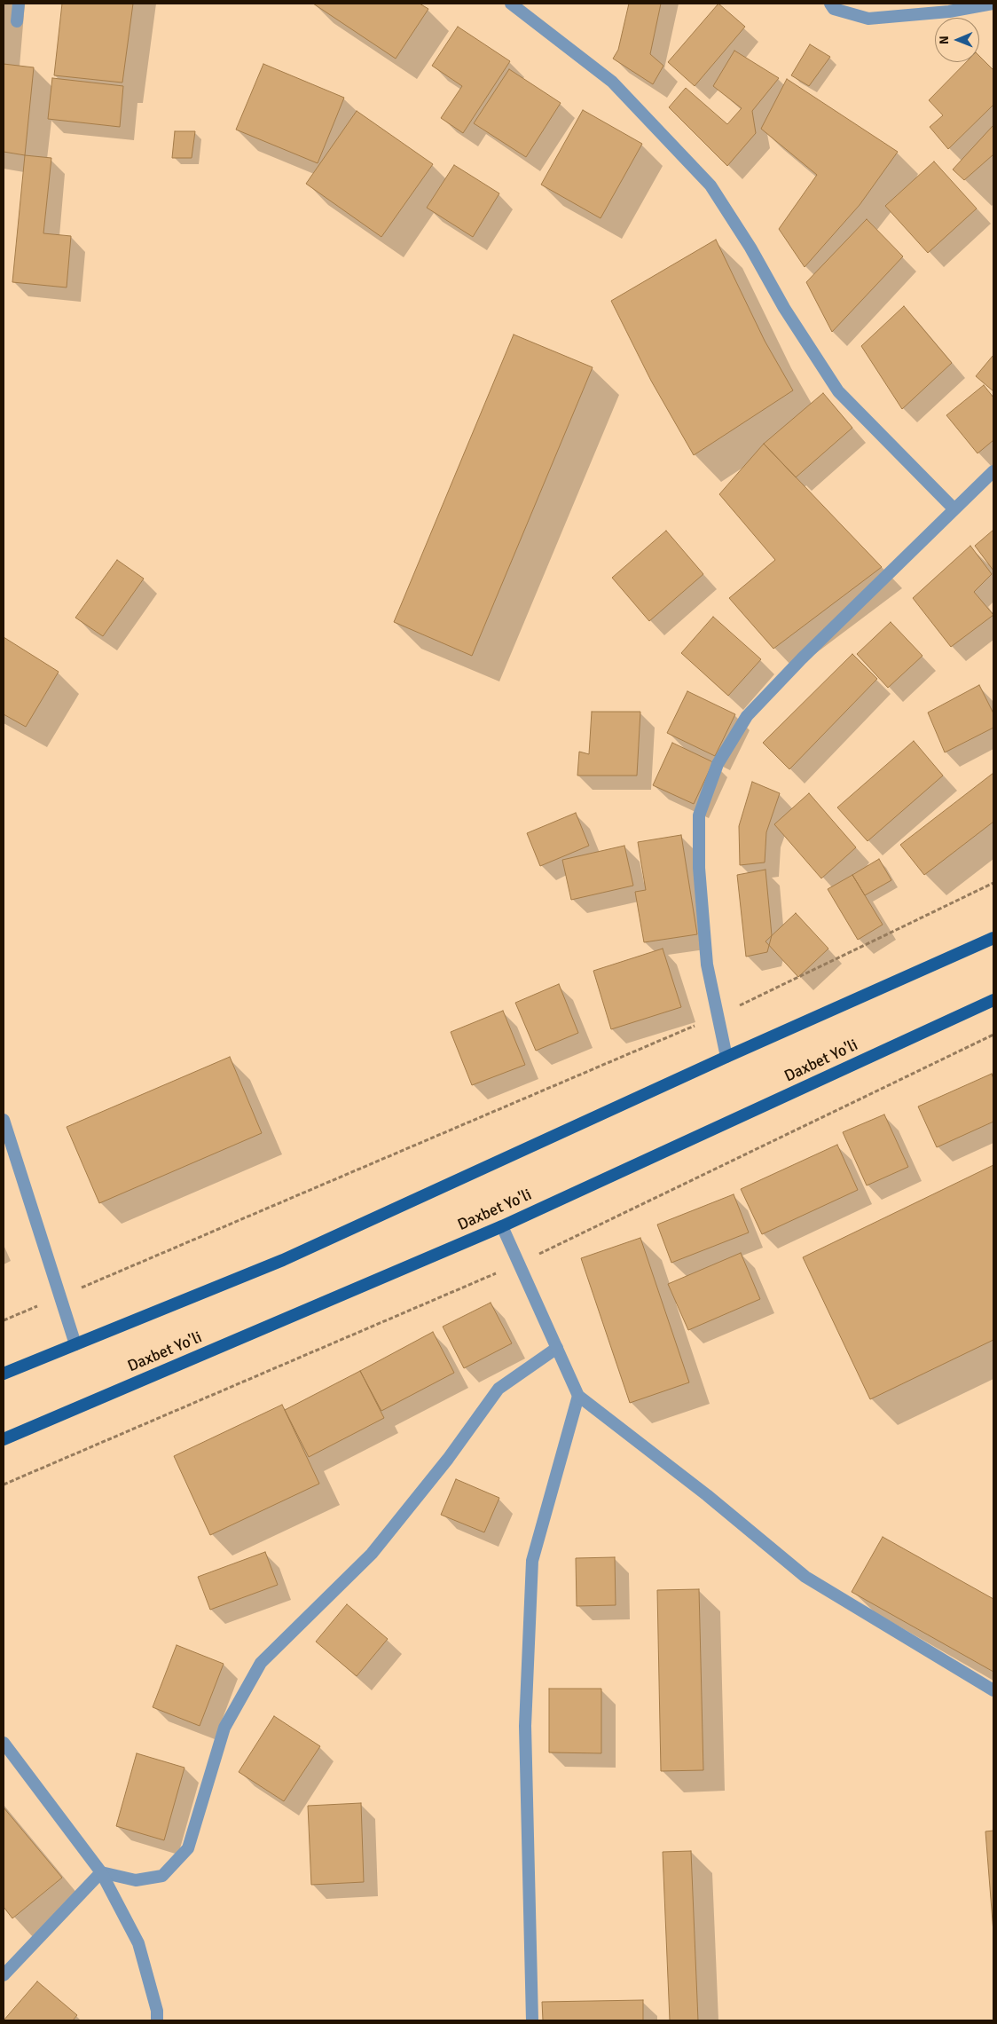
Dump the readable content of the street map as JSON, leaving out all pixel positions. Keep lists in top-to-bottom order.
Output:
{
  "streets": {
    "main road": ["Daxbet Yo'li"]
  },
  "north": "left"
}
